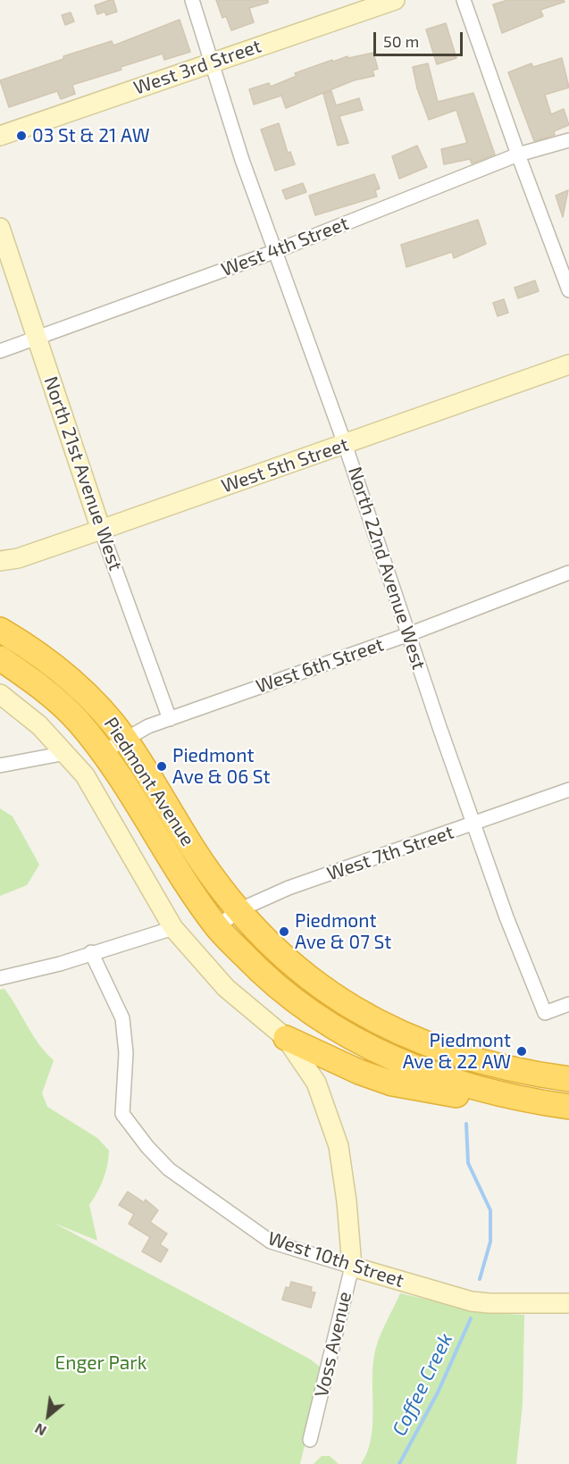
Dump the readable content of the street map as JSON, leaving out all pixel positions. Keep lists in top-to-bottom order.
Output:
{
  "streets": {
    "highway": ["Piedmont Avenue"],
    "street": [
      "West 3rd Street",
      "West 4th Street",
      "West 5th Street",
      "North 21st Avenue West",
      "North 22nd Avenue West",
      "West 6th Street",
      "West 7th Street",
      "West 10th Street",
      "Voss Avenue"
    ]
  },
  "crossings": [
    ["West 3rd Street", "North 22nd Avenue West"],
    ["West 4th Street", "North 21st Avenue West"],
    ["West 4th Street", "North 22nd Avenue West"],
    ["West 5th Street", "North 21st Avenue West"],
    ["West 5th Street", "North 22nd Avenue West"],
    ["North 21st Avenue West", "West 6th Street"],
    ["North 22nd Avenue West", "West 6th Street"],
    ["North 22nd Avenue West", "West 7th Street"],
    ["West 6th Street", "Piedmont Avenue"],
    ["Piedmont Avenue", "West 7th Street"],
    ["West 10th Street", "Voss Avenue"]
  ],
  "water": ["Coffee Creek"],
  "parks": ["Enger Park"],
  "places": [
    "03 St & 21 AW",
    "Piedmont Ave & 06 St",
    "Piedmont Ave & 07 St",
    "Piedmont Ave & 22 AW"
  ],
  "scale_bar": "50 m",
  "north": "bottom left"
}
